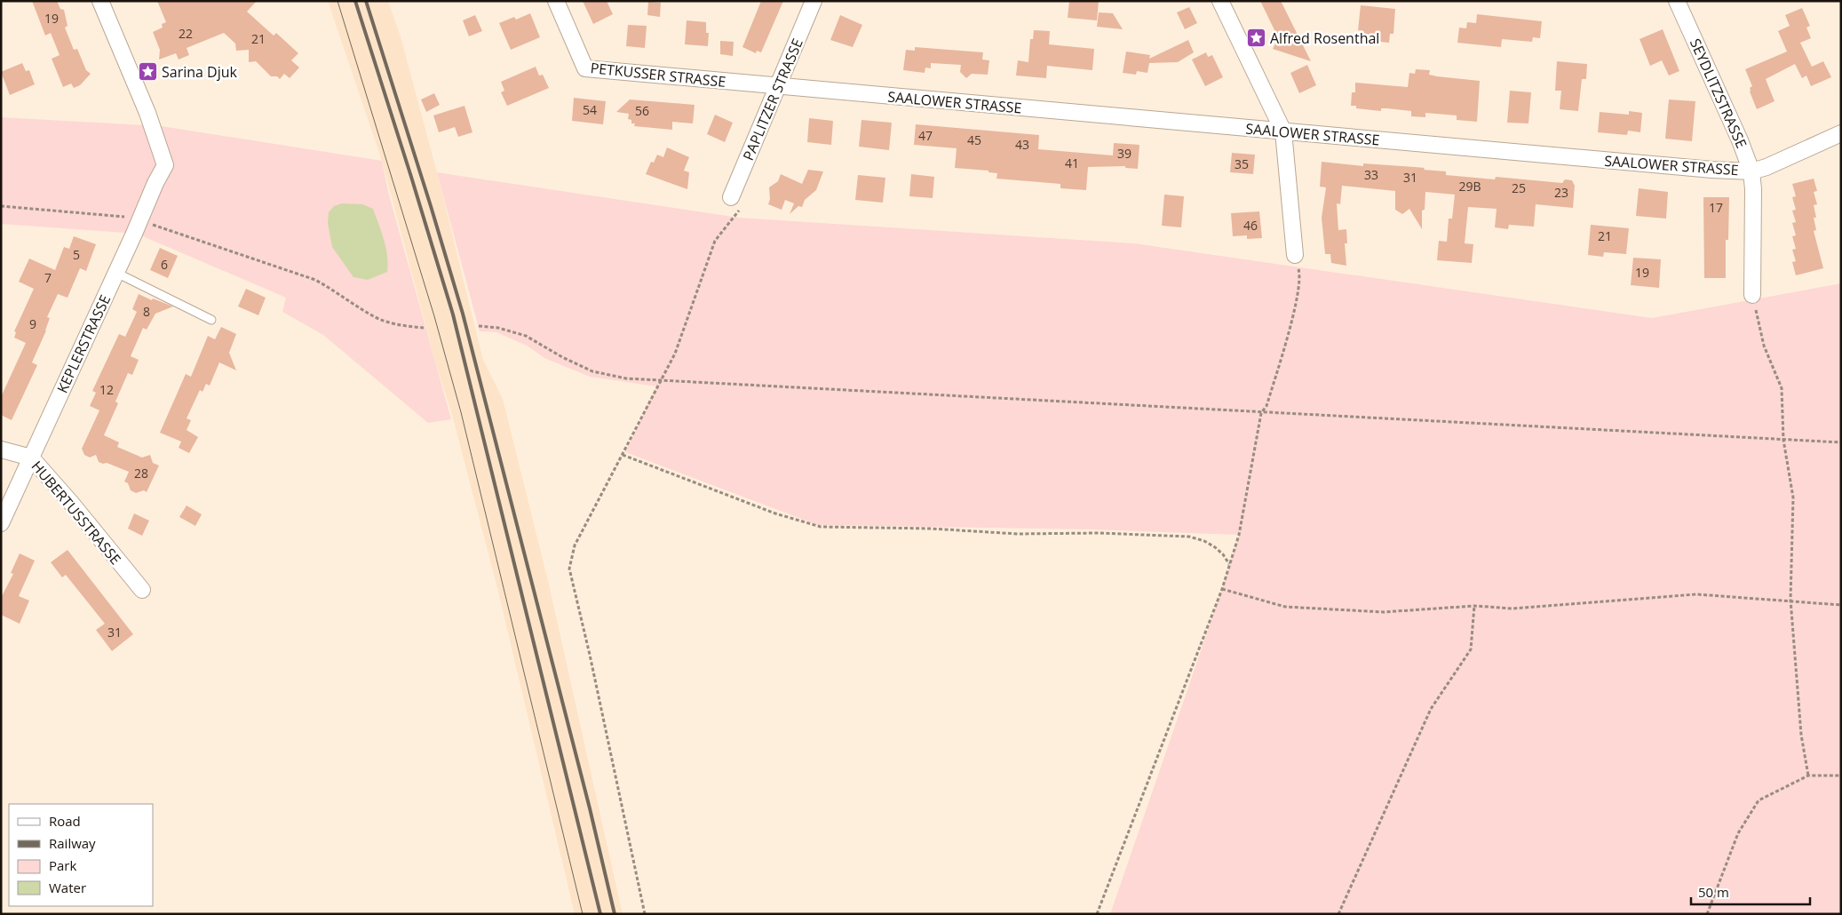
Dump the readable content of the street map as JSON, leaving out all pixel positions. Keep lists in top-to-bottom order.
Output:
{
  "streets": {
    "street": [
      "PETKUSSER STRASSE",
      "SEYDLITZSTRASSE",
      "PAPLITZER STRASSE",
      "SAALOWER STRASSE",
      "KEPLERSTRASSE",
      "HUBERTUSSTRASSE"
    ]
  },
  "crossings": [
    ["PETKUSSER STRASSE", "PAPLITZER STRASSE"],
    ["PETKUSSER STRASSE", "SAALOWER STRASSE"],
    ["SEYDLITZSTRASSE", "SAALOWER STRASSE"],
    ["PAPLITZER STRASSE", "SAALOWER STRASSE"],
    ["KEPLERSTRASSE", "HUBERTUSSTRASSE"]
  ],
  "places": {
    "place": ["Alfred Rosenthal", "Sarina Djuk"]
  },
  "house_numbers": [
    "19",
    "22",
    "21",
    "54",
    "56",
    "47",
    "45",
    "43",
    "39",
    "41",
    "35",
    "33",
    "31",
    "29B",
    "25",
    "23",
    "17",
    "46",
    "21",
    "5",
    "6",
    "19",
    "7",
    "8",
    "9",
    "12",
    "28",
    "31"
  ],
  "legend": [
    "Road",
    "Railway",
    "Park",
    "Water"
  ],
  "scale_bar": "50 m"
}
